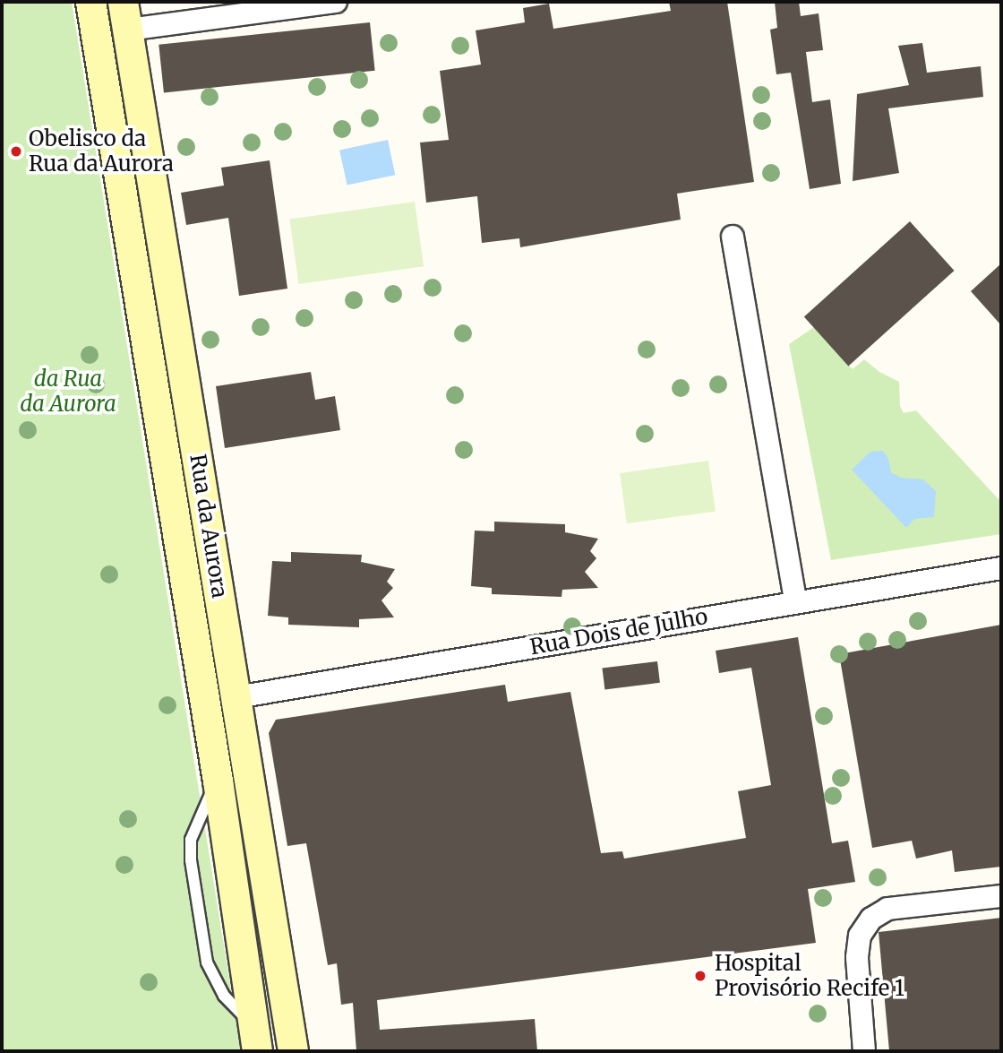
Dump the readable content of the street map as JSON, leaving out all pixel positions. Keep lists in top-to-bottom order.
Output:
{
  "streets": {
    "main road": ["Rua da Aurora"],
    "street": ["Rua Dois de Julho"]
  },
  "crossings": [
    ["Rua da Aurora", "Rua Dois de Julho"]
  ],
  "parks": ["da Rua da Aurora"],
  "places": ["Obelisco da Rua da Aurora", "Hospital Provisório Recife 1"]
}
